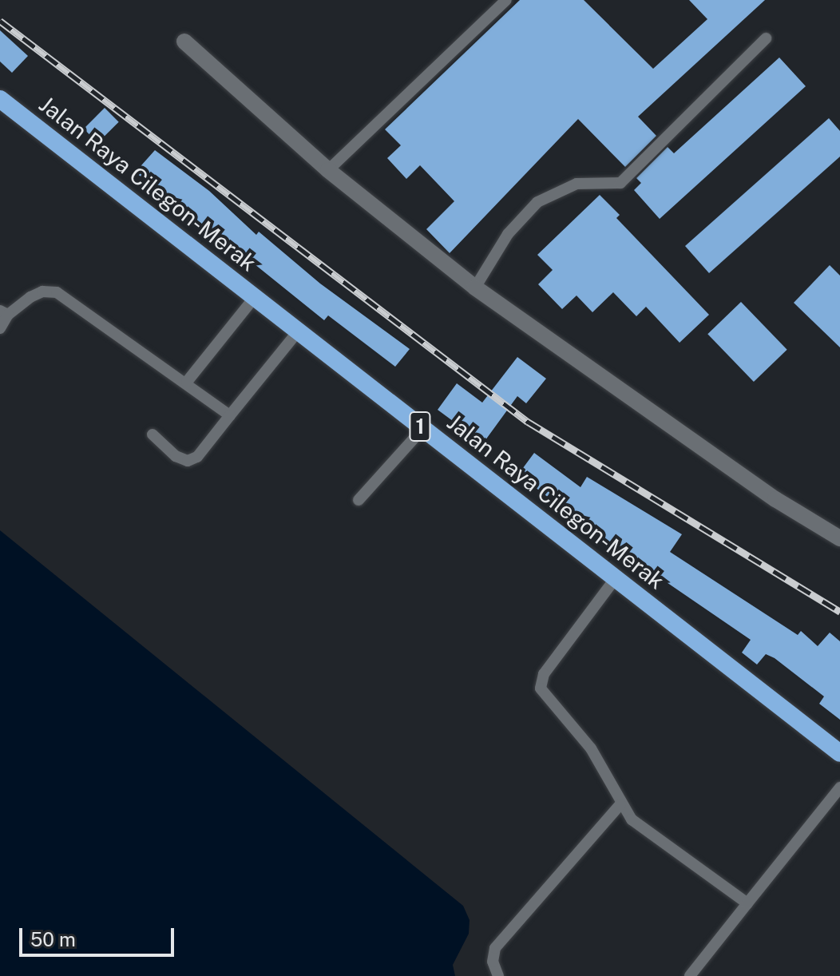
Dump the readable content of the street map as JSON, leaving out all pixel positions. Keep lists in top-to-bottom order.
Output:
{
  "streets": {
    "highway": ["Jalan Raya Cilegon-Merak", "1"]
  },
  "scale_bar": "50 m"
}
